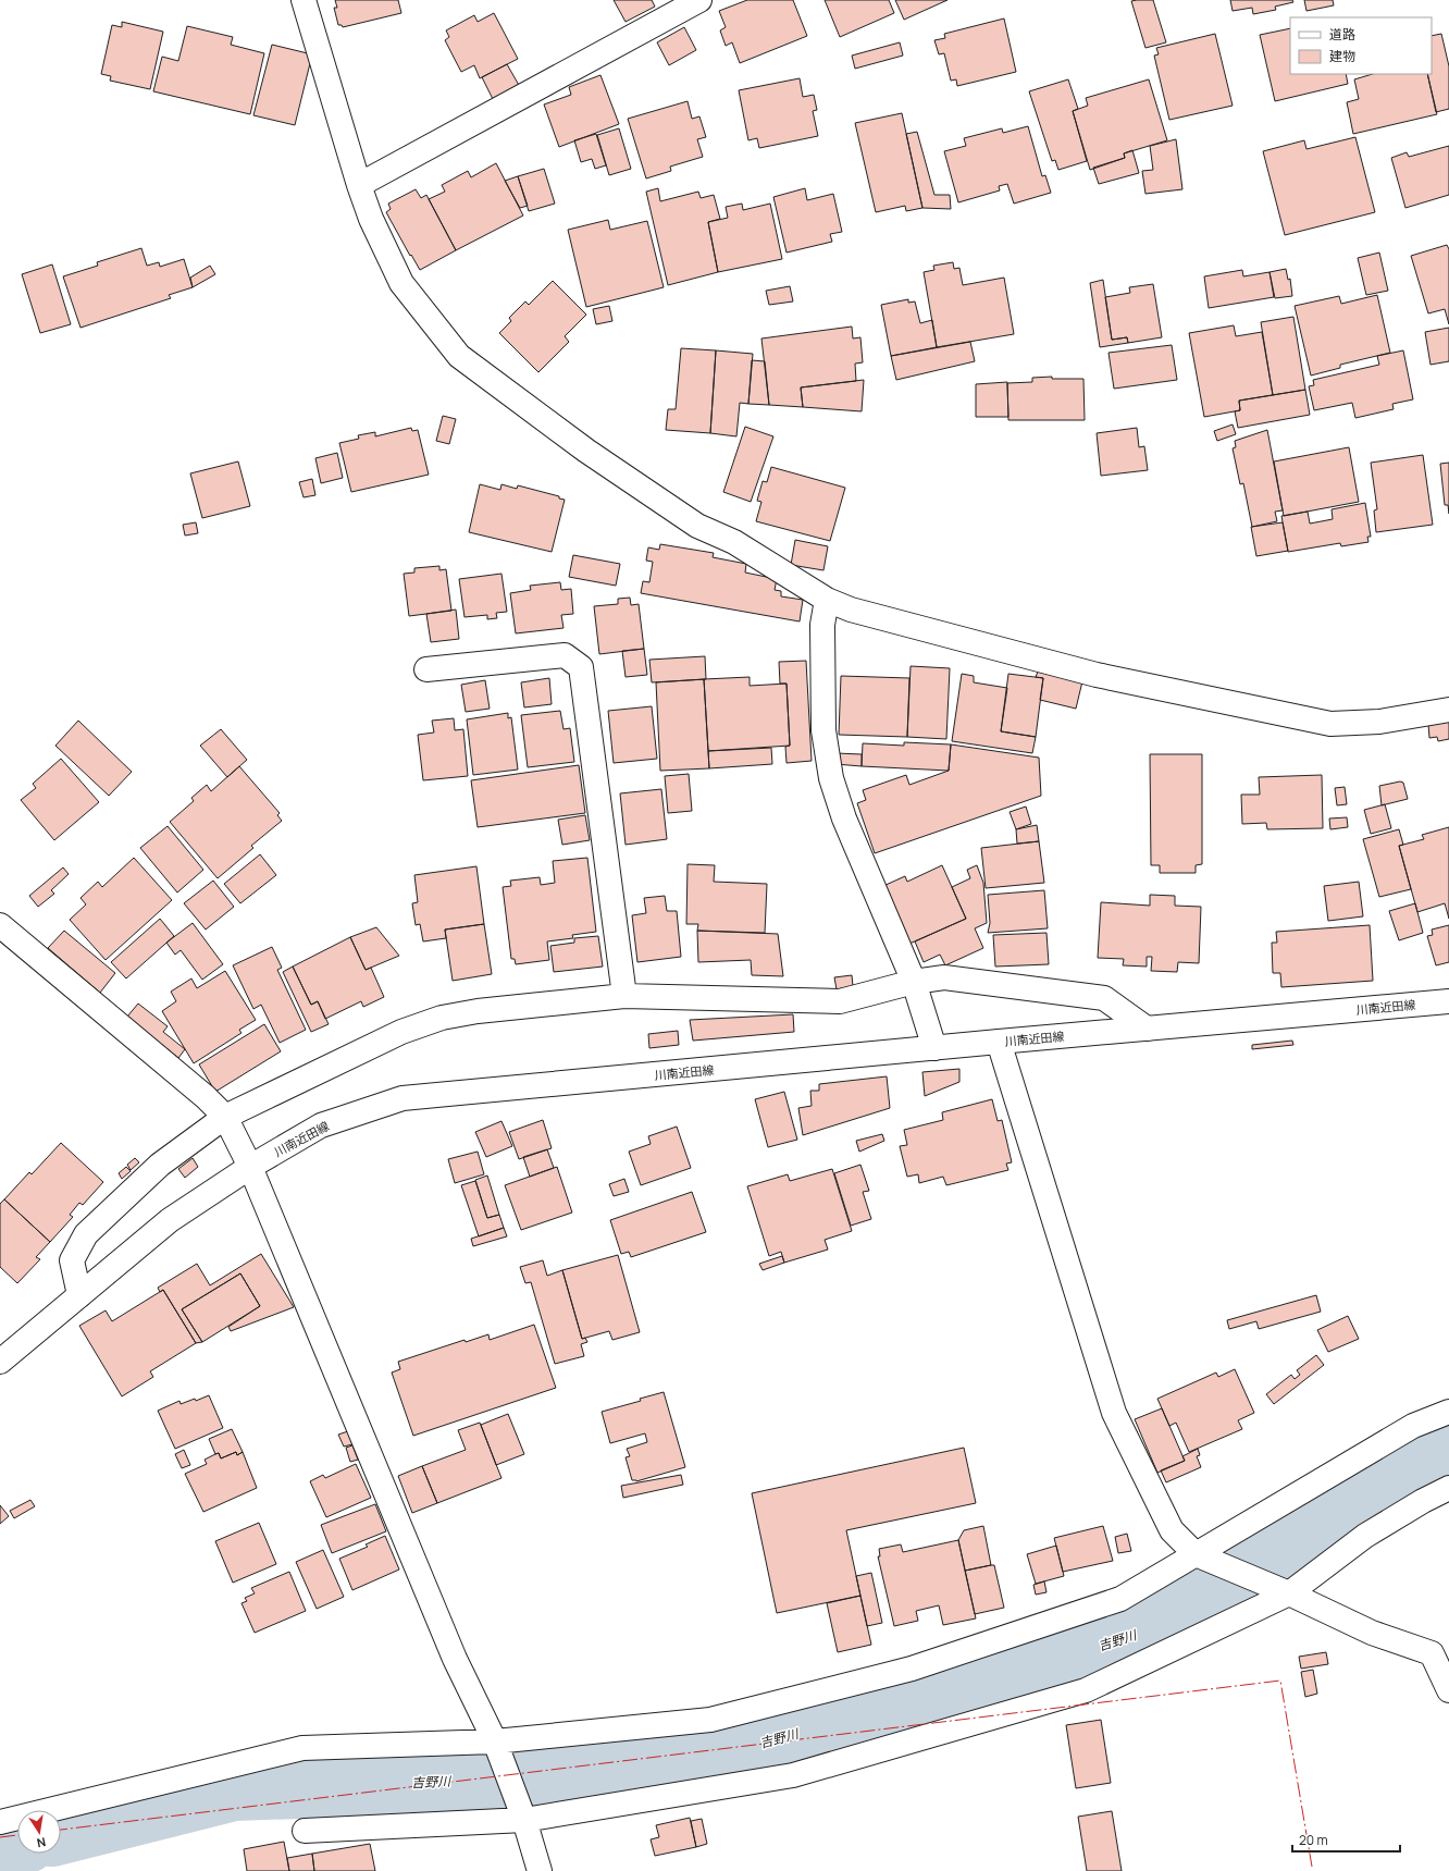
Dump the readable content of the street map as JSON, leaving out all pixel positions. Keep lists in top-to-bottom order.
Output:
{
  "streets": {
    "street": ["川南近田線"]
  },
  "water": ["吉野川"],
  "legend": ["道路", "建物"],
  "scale_bar": "20 m",
  "north": "bottom"
}
